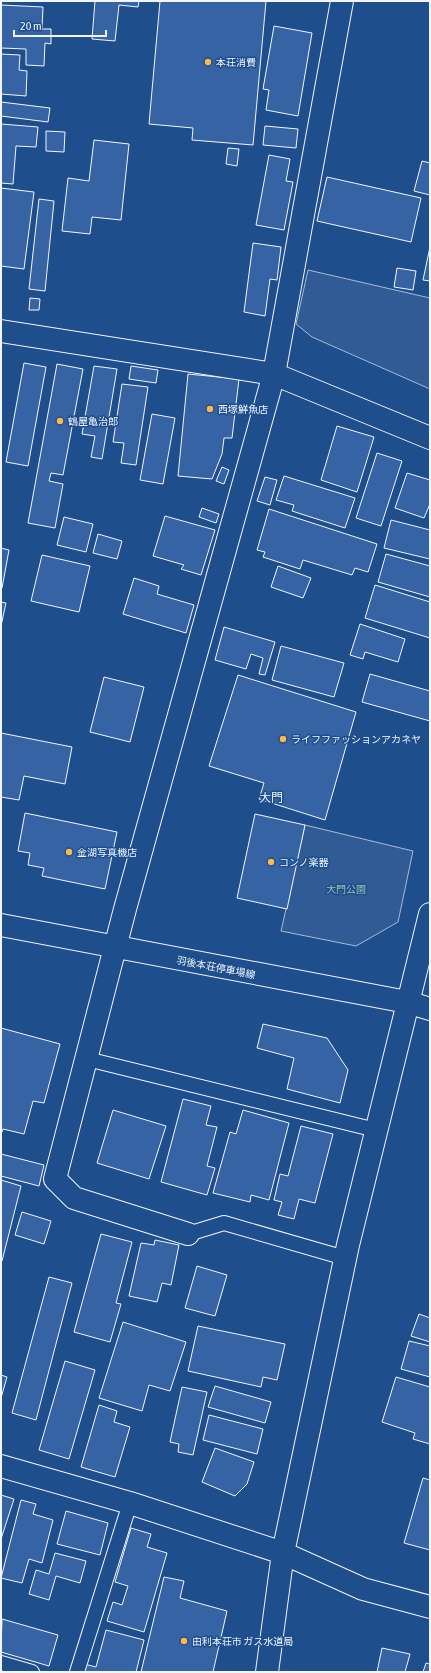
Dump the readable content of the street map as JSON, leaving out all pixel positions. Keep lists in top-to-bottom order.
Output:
{
  "streets": {
    "street": ["羽後本荘停車場線"]
  },
  "districts": ["大門"],
  "parks": ["大門公園"],
  "places": [
    "本荘消費",
    "西塚鮮魚店",
    "鶴屋亀治郎",
    "ライフファッションアカネヤ",
    "金湖写真機店",
    "コンノ楽器",
    "由利本荘市 ガス水道局"
  ],
  "scale_bar": "20 m"
}
